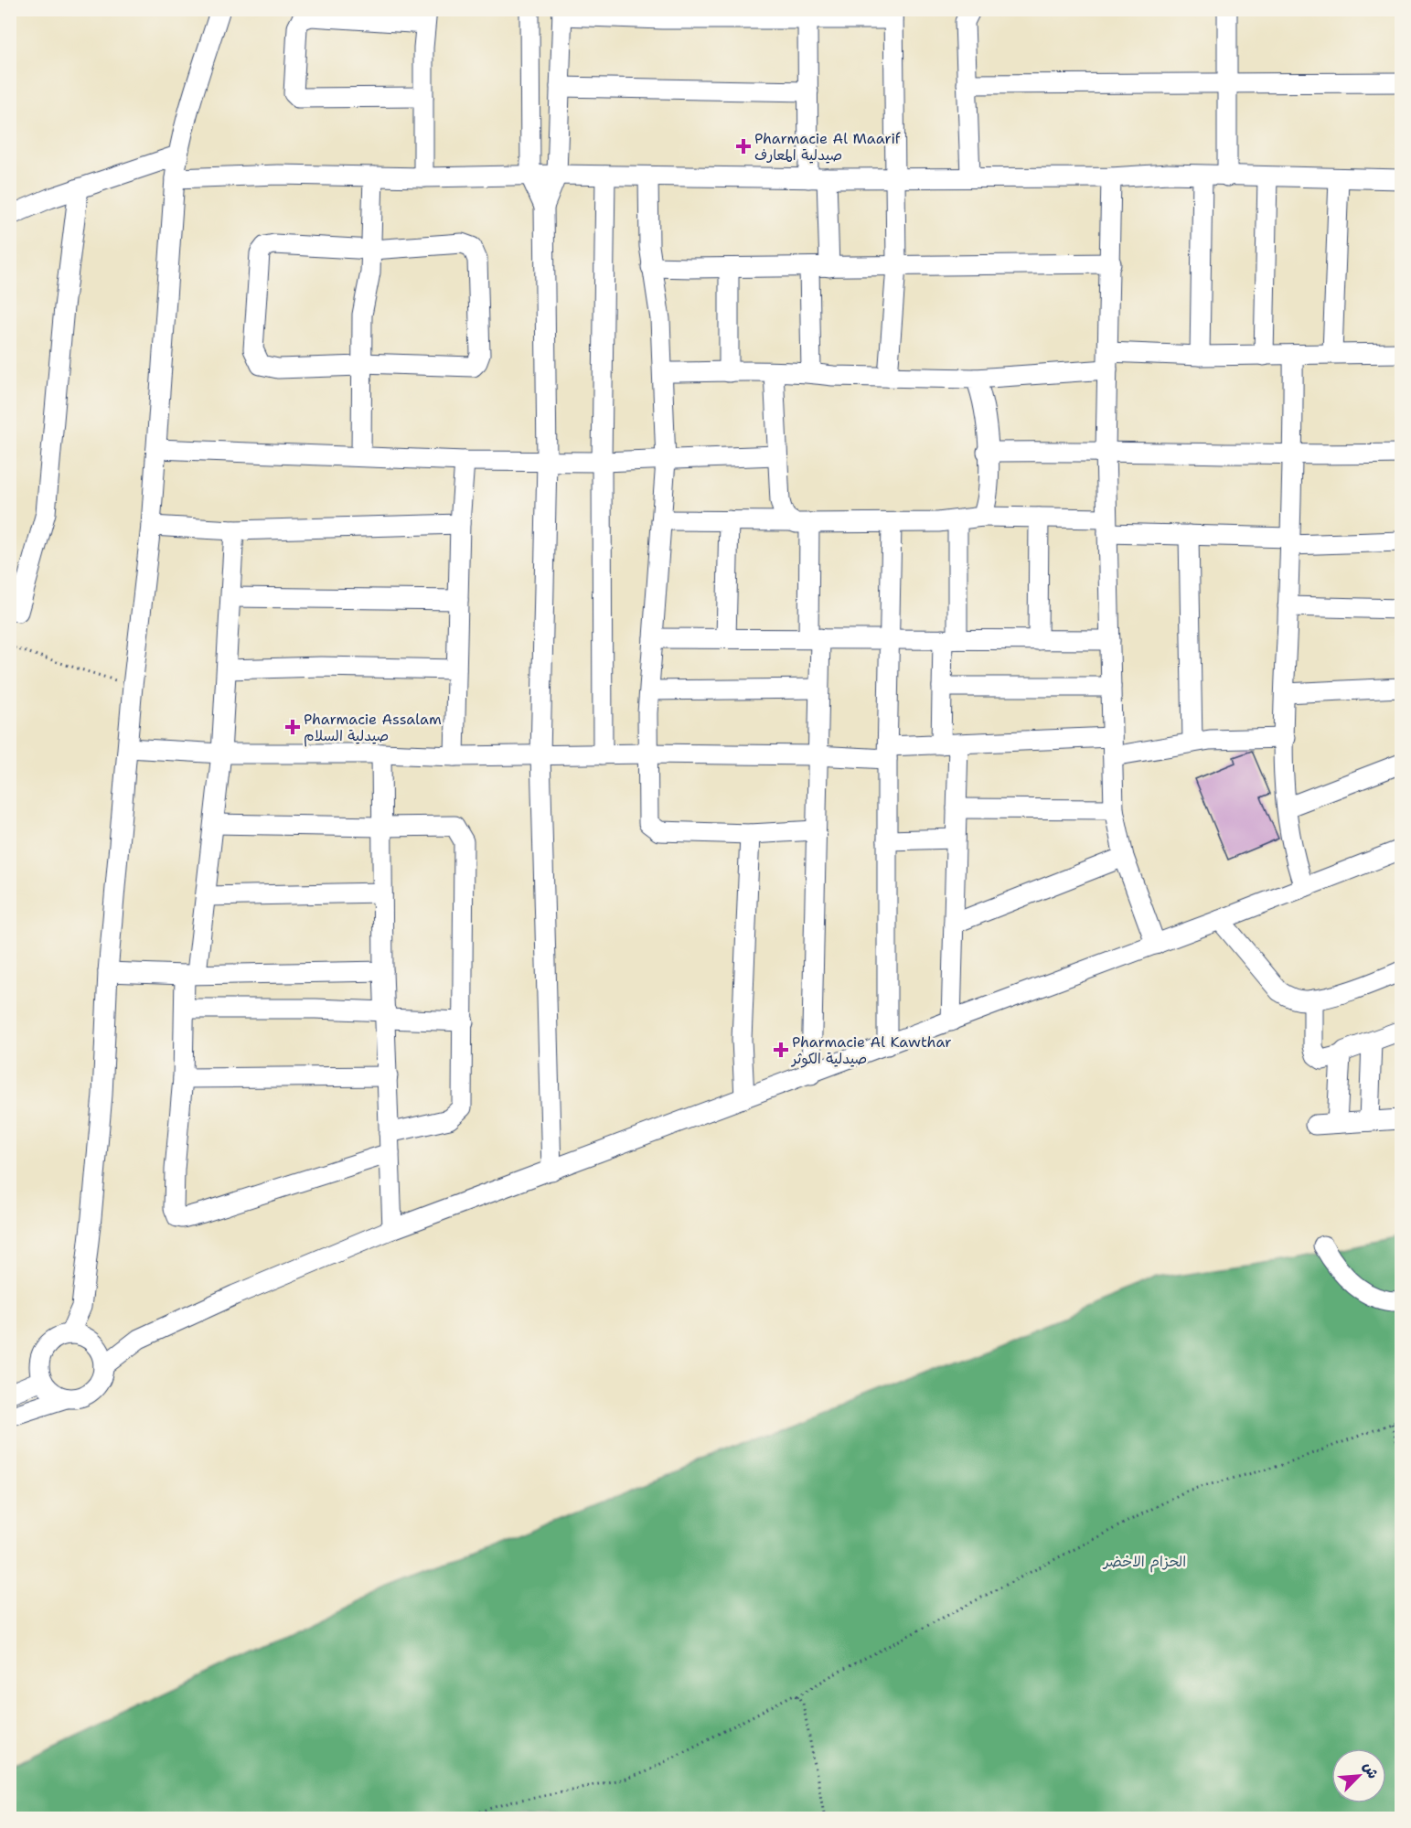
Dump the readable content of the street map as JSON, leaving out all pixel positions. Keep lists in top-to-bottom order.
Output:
{
  "parks": ["الحزام الاخضر"],
  "places": {
    "health": ["Pharmacie Al Maarif صيدلية المعارف", "Pharmacie Assalam صيدلية السلام", "Pharmacie Al Kawthar صيدلية الكوثر"]
  },
  "north": "top right"
}
